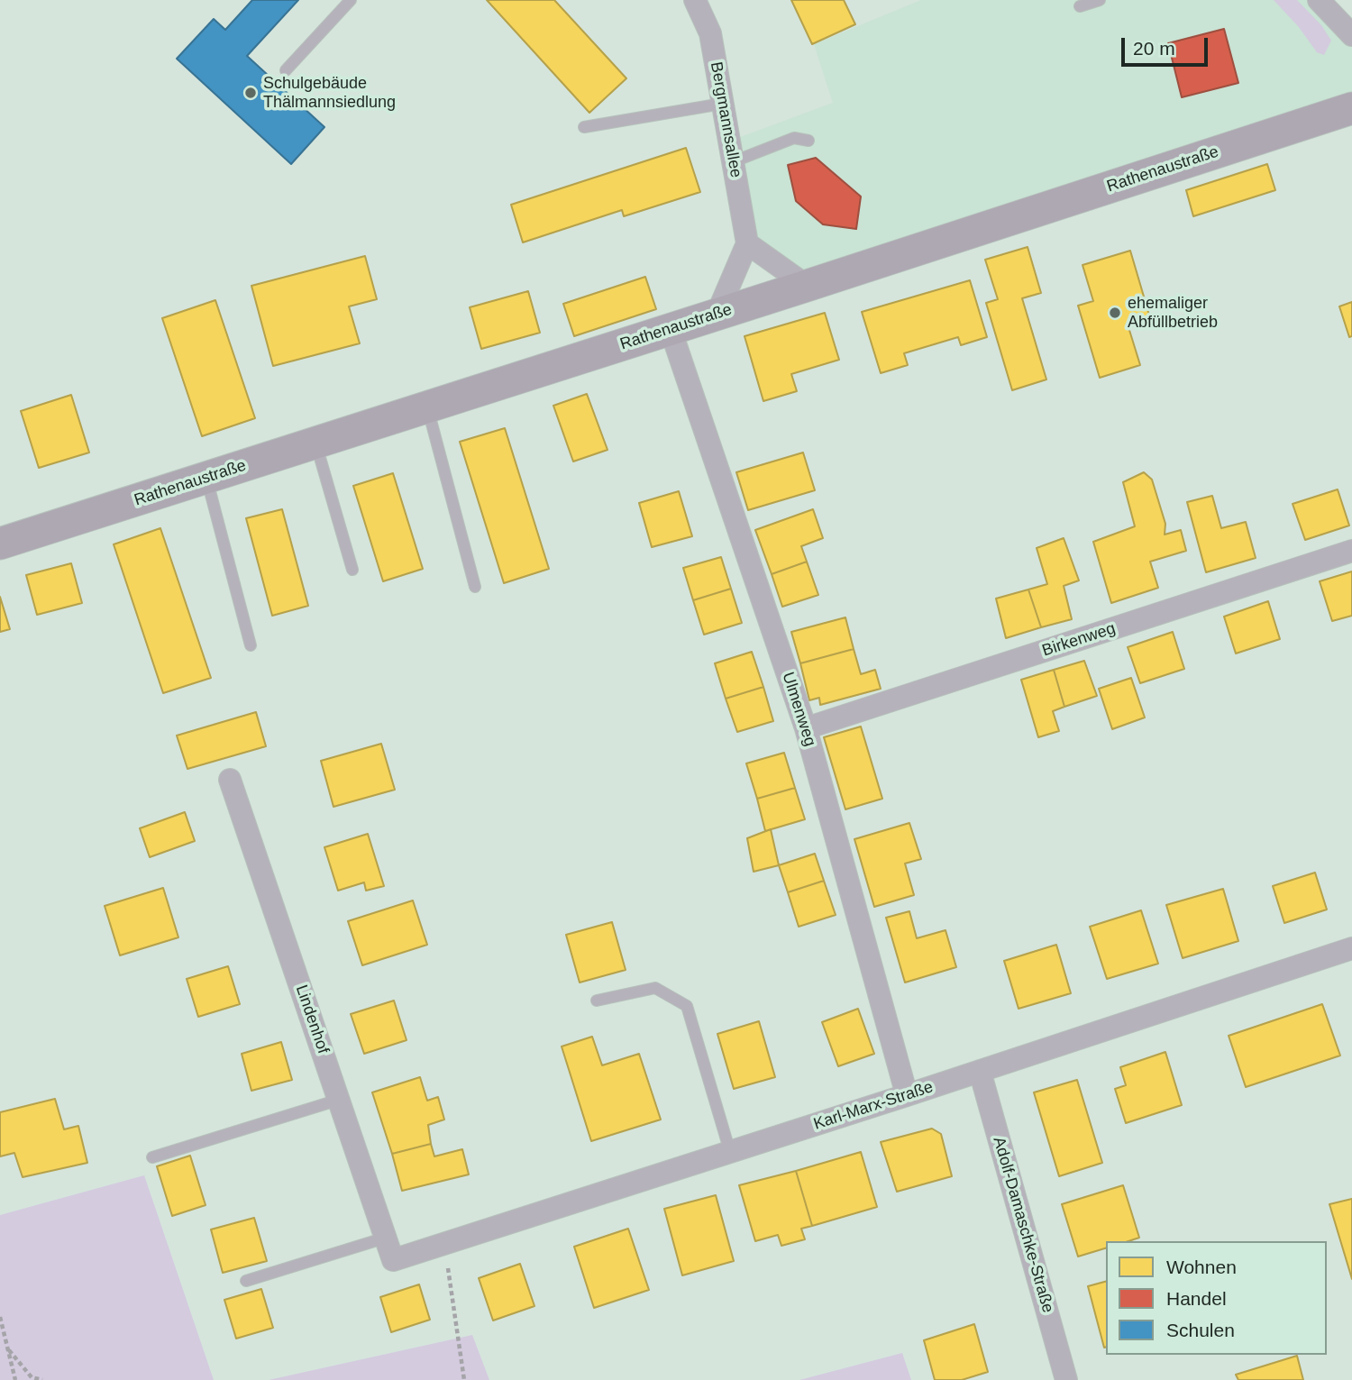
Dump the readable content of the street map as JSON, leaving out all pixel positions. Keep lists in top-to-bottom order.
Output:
{
  "streets": {
    "main road": ["Rathenaustraße"],
    "street": [
      "Bergmannsallee",
      "Birkenweg",
      "Ulmenweg",
      "Lindenhof",
      "Karl-Marx-Straße",
      "Adolf-Damaschke-Straße"
    ]
  },
  "crossings": [
    ["Rathenaustraße", "Ulmenweg"],
    ["Birkenweg", "Ulmenweg"],
    ["Ulmenweg", "Karl-Marx-Straße"],
    ["Lindenhof", "Karl-Marx-Straße"],
    ["Karl-Marx-Straße", "Adolf-Damaschke-Straße"]
  ],
  "places": ["Schulgebäude Thälmannsiedlung", "ehemaliger Abfüllbetrieb"],
  "legend": ["Wohnen", "Handel", "Schulen"],
  "scale_bar": "20 m"
}
